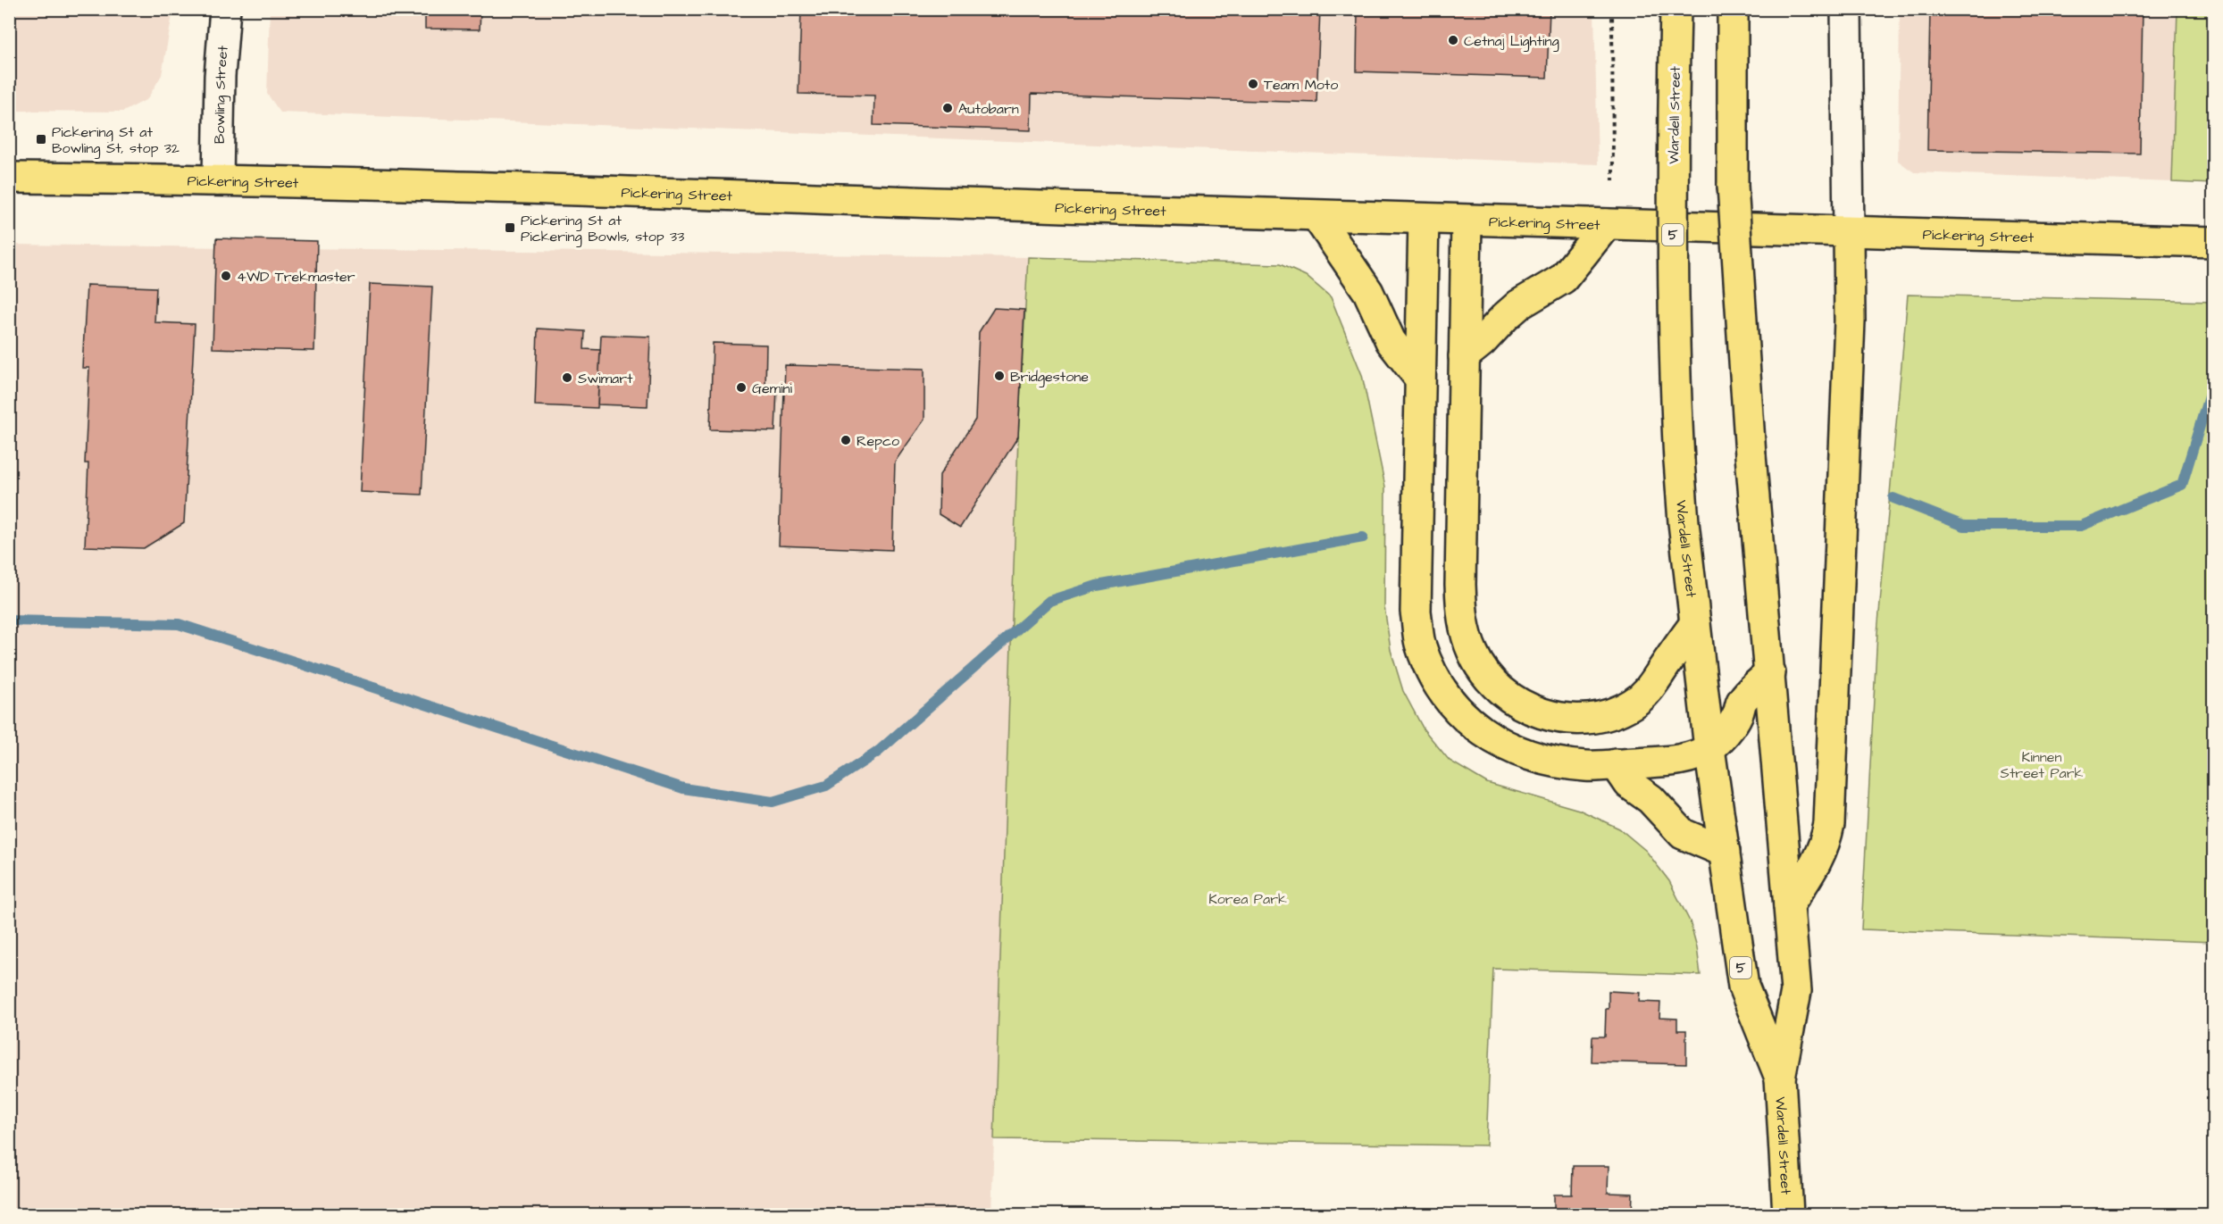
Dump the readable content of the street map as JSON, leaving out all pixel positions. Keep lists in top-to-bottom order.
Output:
{
  "streets": {
    "main road": ["Wardell Street", "Pickering Street", "5"],
    "street": ["Bowling Street"]
  },
  "crossings": [
    ["Bowling Street", "Pickering Street"]
  ],
  "parks": ["Kinnen Street Park", "Korea Park"],
  "places": {
    "other": [
      "Cetnaj Lighting",
      "Team Moto",
      "Autobarn",
      "4WD Trekmaster",
      "Bridgestone",
      "Swimart",
      "Gemini",
      "Repco"
    ],
    "transit": ["Pickering St at Bowling St, stop 32", "Pickering St at Pickering Bowls, stop 33"]
  }
}
